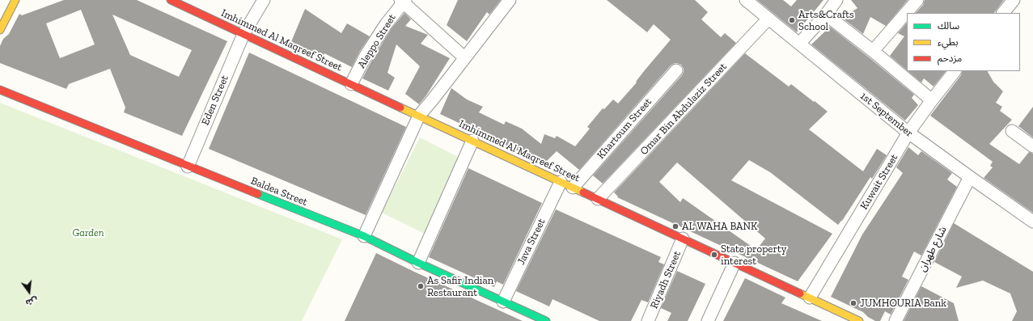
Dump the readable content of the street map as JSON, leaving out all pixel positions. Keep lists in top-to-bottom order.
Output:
{
  "streets": {
    "street": [
      "Imhimmed Al Maqreef Street",
      "Aleppo Street",
      "Eden Street",
      "Omar Bin Abdulaziz Street",
      "1st September",
      "Khartoum Street",
      "Kuwait Street",
      "Baldea Street",
      "Java Street",
      "شارع طهران",
      "Riyadh Street"
    ]
  },
  "crossings": [
    ["Imhimmed Al Maqreef Street", "Aleppo Street"],
    ["Imhimmed Al Maqreef Street", "Eden Street"],
    ["Imhimmed Al Maqreef Street", "Omar Bin Abdulaziz Street"],
    ["Imhimmed Al Maqreef Street", "Khartoum Street"],
    ["Imhimmed Al Maqreef Street", "Kuwait Street"],
    ["Imhimmed Al Maqreef Street", "Java Street"],
    ["Imhimmed Al Maqreef Street", "Riyadh Street"],
    ["Eden Street", "Baldea Street"],
    ["Omar Bin Abdulaziz Street", "1st September"],
    ["1st September", "Kuwait Street"],
    ["1st September", "شارع طهران"],
    ["Baldea Street", "Java Street"]
  ],
  "parks": ["Garden"],
  "places": [
    "Arts&Crafts School",
    "AL WAHA BANK",
    "State property interest",
    "As Safir Indian Restaurant",
    "JUMHOURIA Bank"
  ],
  "legend": ["سالك", "بطيء", "مزدحم"],
  "north": "bottom"
}
